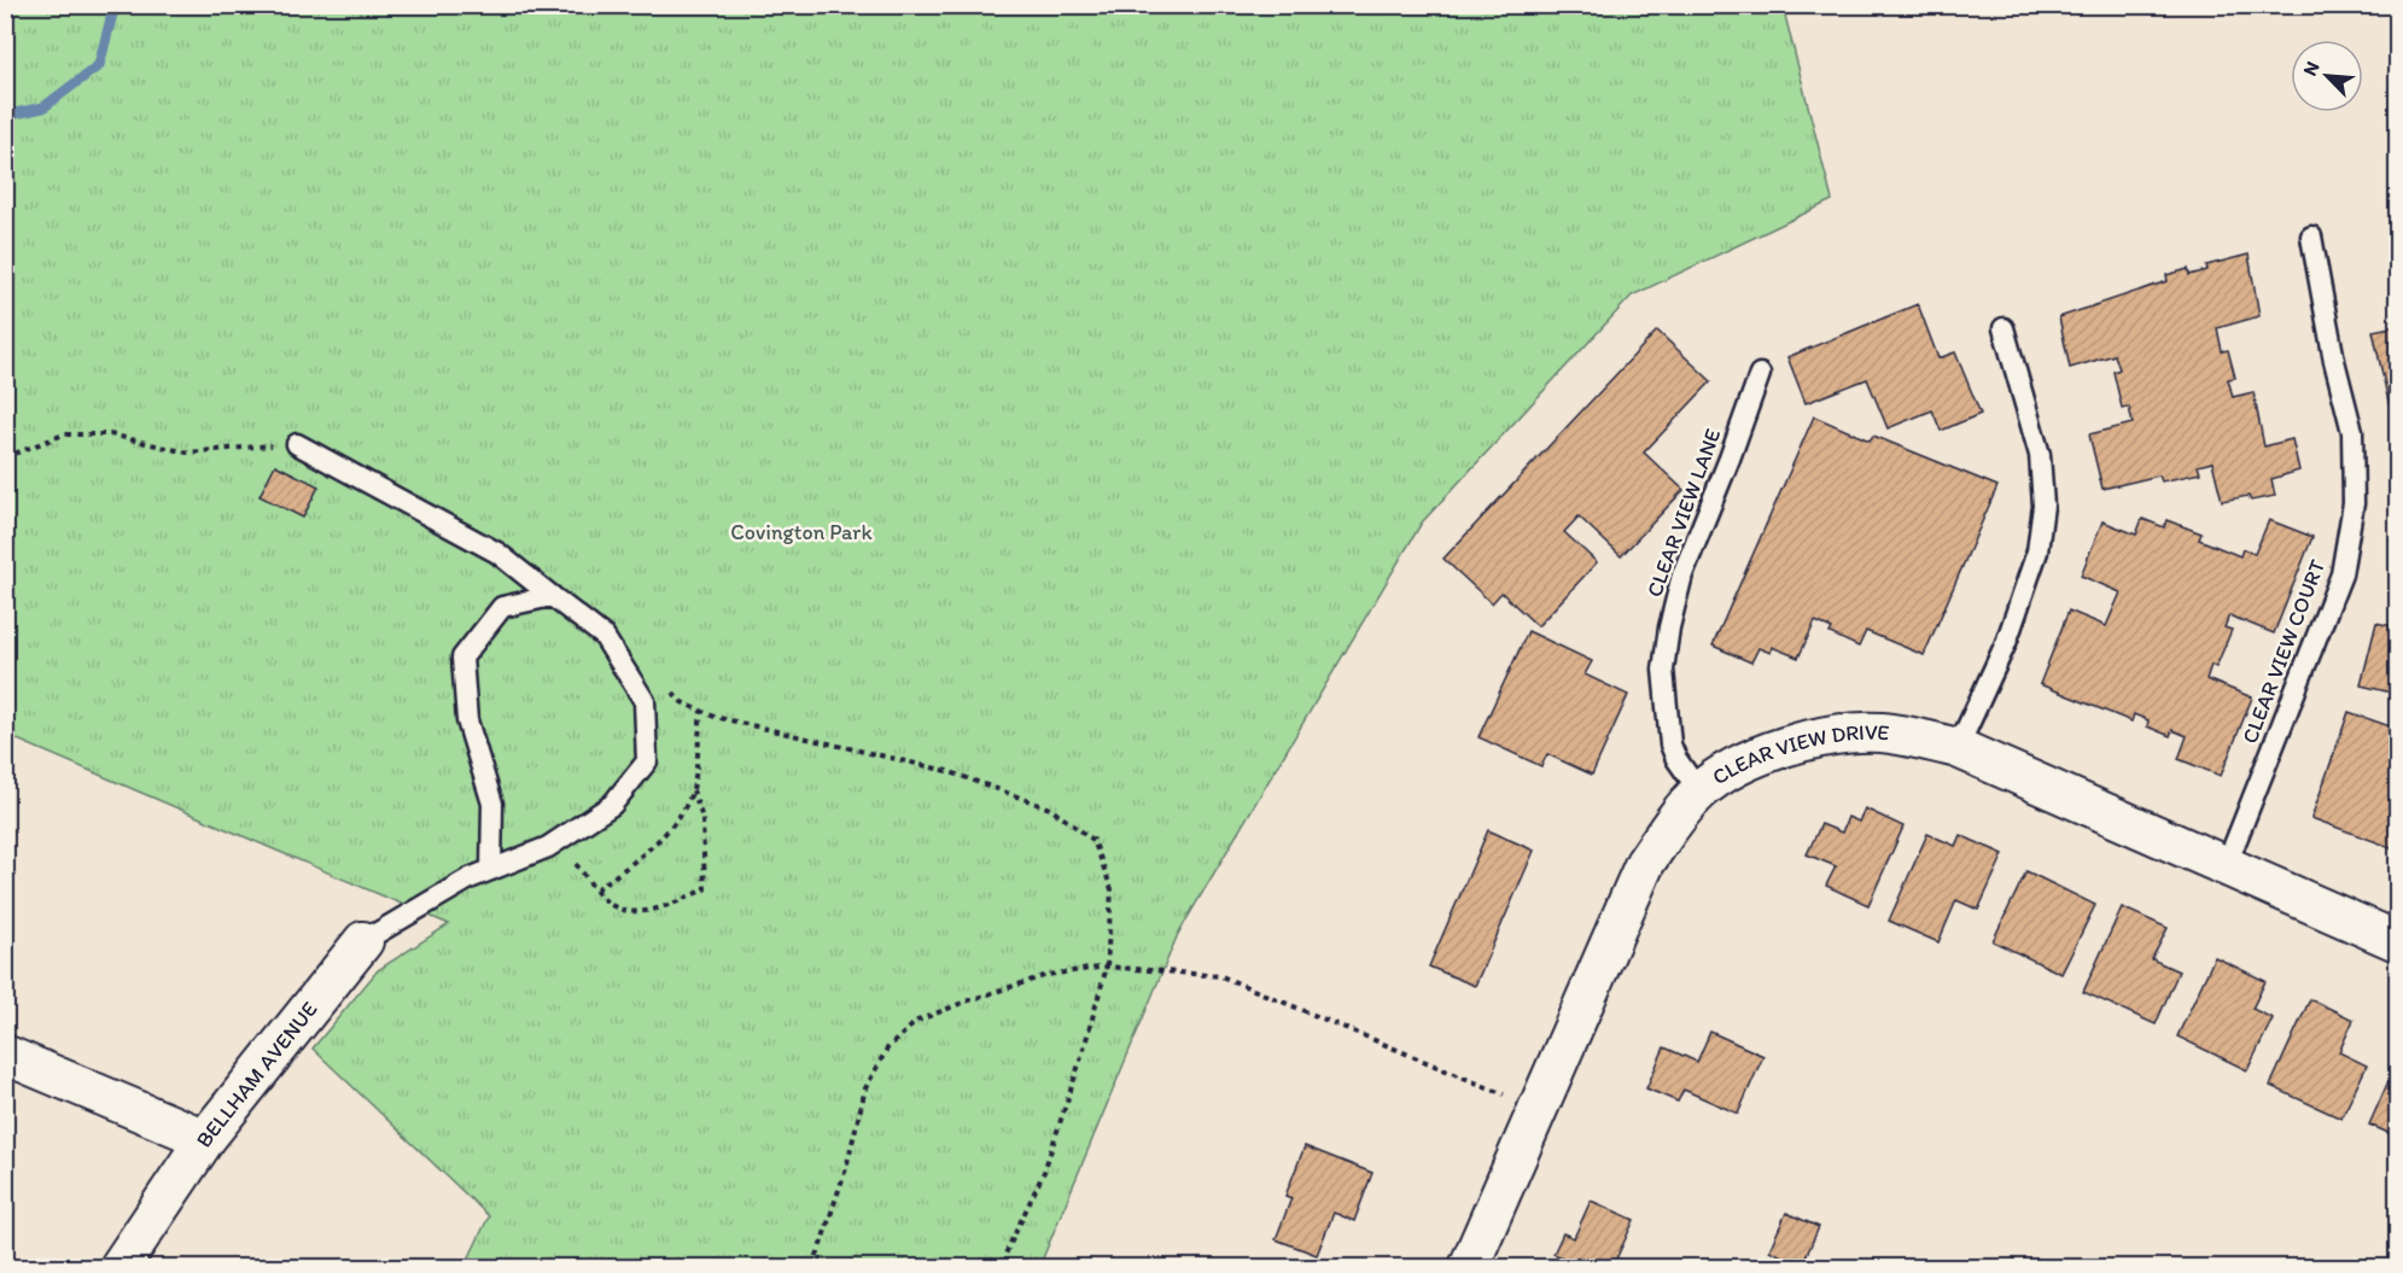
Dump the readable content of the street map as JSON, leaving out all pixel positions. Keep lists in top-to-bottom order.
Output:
{
  "streets": {
    "street": ["CLEAR VIEW DRIVE", "BELLHAM AVENUE"],
    "lane": ["CLEAR VIEW LANE", "CLEAR VIEW COURT"]
  },
  "crossings": [
    ["CLEAR VIEW LANE", "CLEAR VIEW DRIVE"],
    ["CLEAR VIEW COURT", "CLEAR VIEW DRIVE"]
  ],
  "parks": ["Covington Park"],
  "north": "top left"
}
